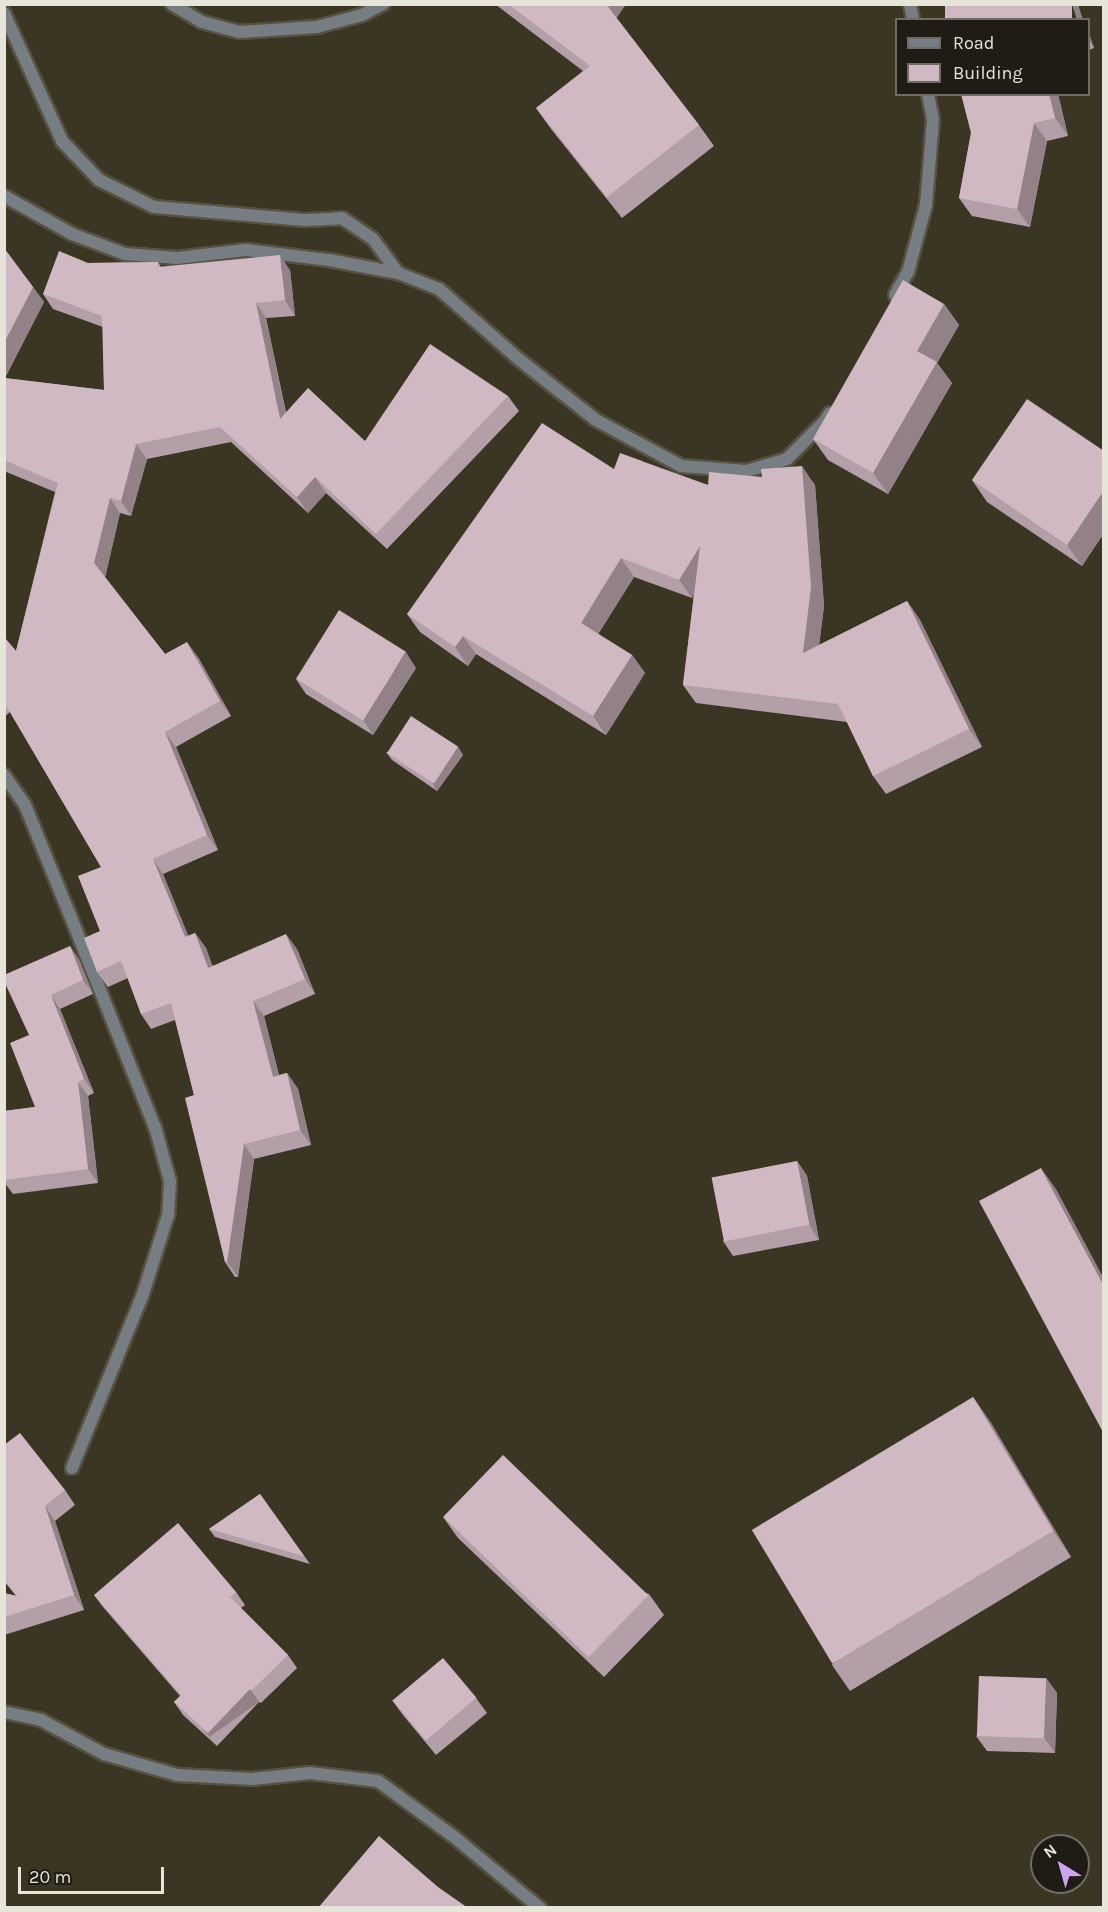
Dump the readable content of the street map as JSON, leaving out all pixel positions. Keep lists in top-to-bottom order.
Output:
{
  "legend": ["Road", "Building"],
  "scale_bar": "20 m",
  "north": "top left"
}
